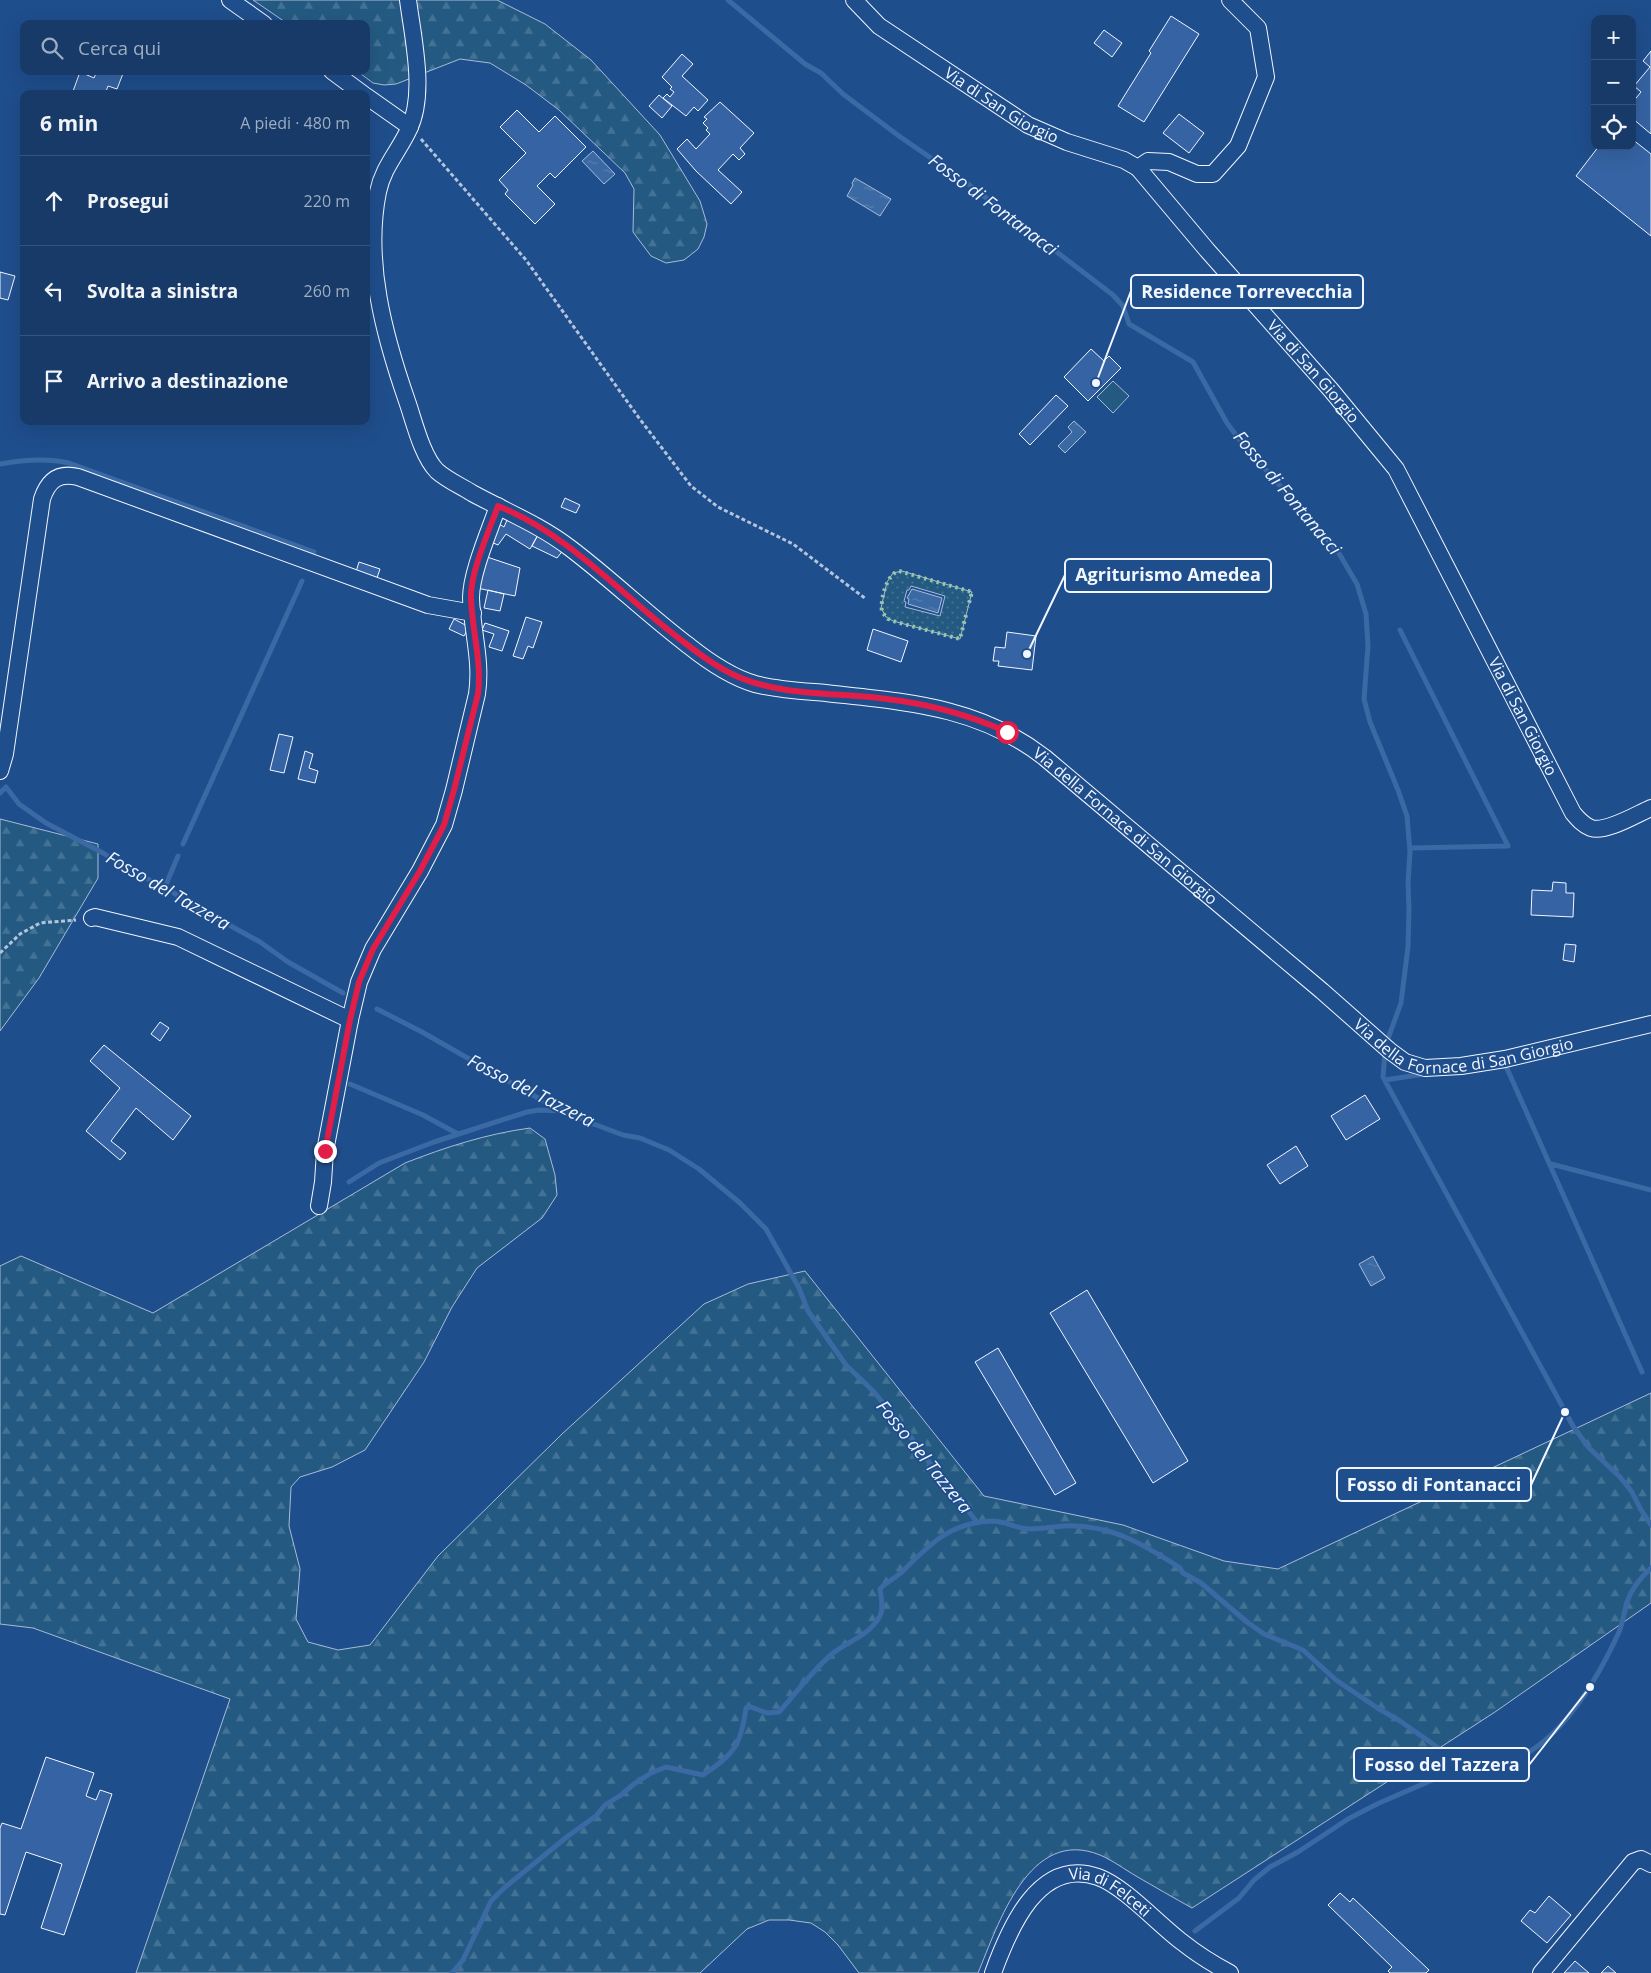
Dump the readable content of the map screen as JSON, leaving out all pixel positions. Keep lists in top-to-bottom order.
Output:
{
  "streets": {
    "street": ["Via di San Giorgio", "Via della Fornace di San Giorgio", "Via di Felceti"]
  },
  "water": ["Fosso di Fontanacci", "Fosso del Tazzera"],
  "places": [
    "Residence Torrevecchia",
    "Agriturismo Amedea",
    "Fosso di Fontanacci",
    "Fosso del Tazzera"
  ],
  "page": {
    "map_buttons": ["+", "−"],
    "search": "Cerca qui",
    "heading": ["6 min", "A piedi · 480 m"],
    "list": [
      ["Prosegui", "220 m"],
      ["Svolta a sinistra", "260 m"],
      "Arrivo a destinazione"
    ]
  }
}
